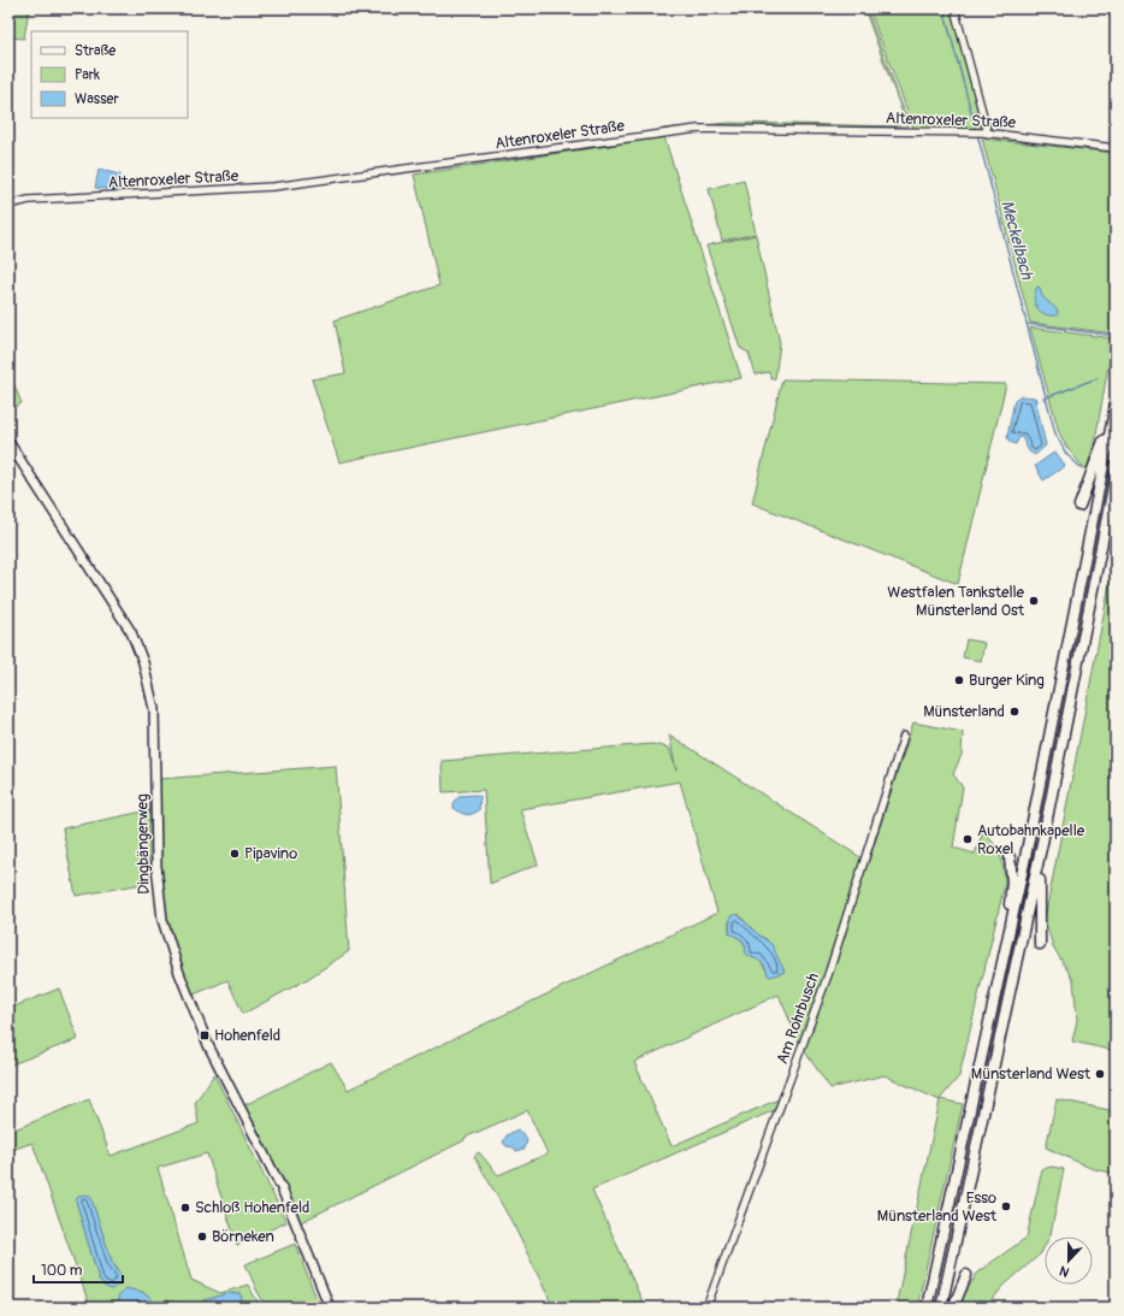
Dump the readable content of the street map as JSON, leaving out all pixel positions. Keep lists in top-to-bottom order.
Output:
{
  "streets": {
    "main road": ["Dingbängerweg"],
    "street": ["Altenroxeler Straße", "Am Rohrbusch"]
  },
  "water": ["Meckelbach"],
  "places": {
    "other": [
      "Westfalen Tankstelle Münsterland Ost",
      "Burger King",
      "Münsterland",
      "Autobahnkapelle Roxel",
      "Pipavino",
      "Münsterland West",
      "Esso Münsterland West",
      "Schloß Hohenfeld",
      "Börneken"
    ],
    "transit": ["Hohenfeld"]
  },
  "legend": ["Straße", "Park", "Wasser"],
  "scale_bar": "100 m",
  "north": "bottom"
}
